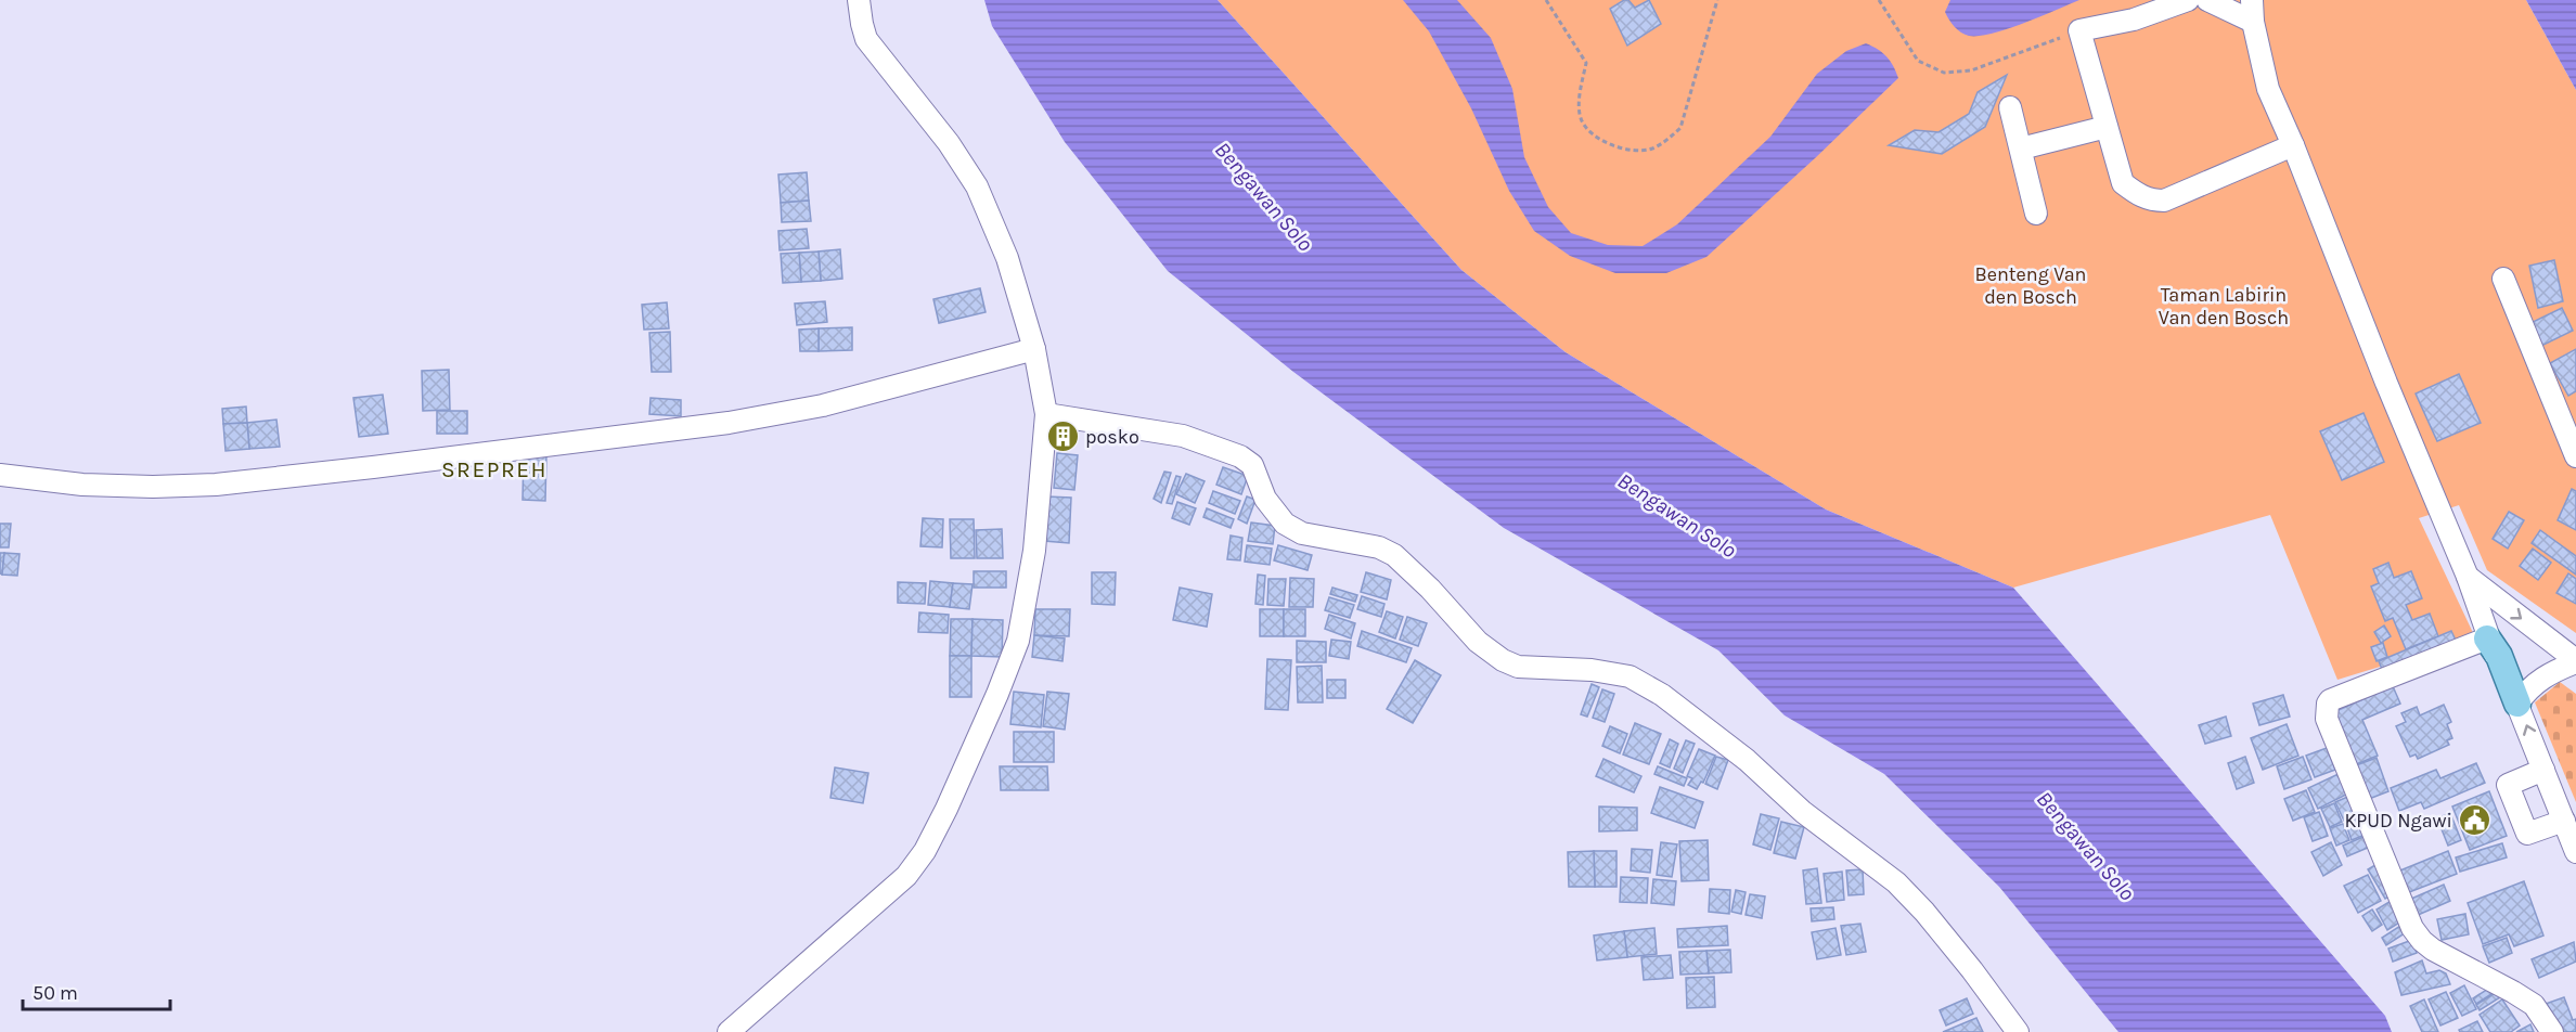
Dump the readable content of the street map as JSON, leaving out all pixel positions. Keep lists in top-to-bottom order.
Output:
{
  "districts": ["SREPREH"],
  "water": ["Bengawan Solo"],
  "parks": ["Benteng Van den Bosch", "Taman Labirin Van den Bosch"],
  "places": {
    "building": ["posko"],
    "public building": ["KPUD Ngawi"]
  },
  "scale_bar": "50 m"
}
